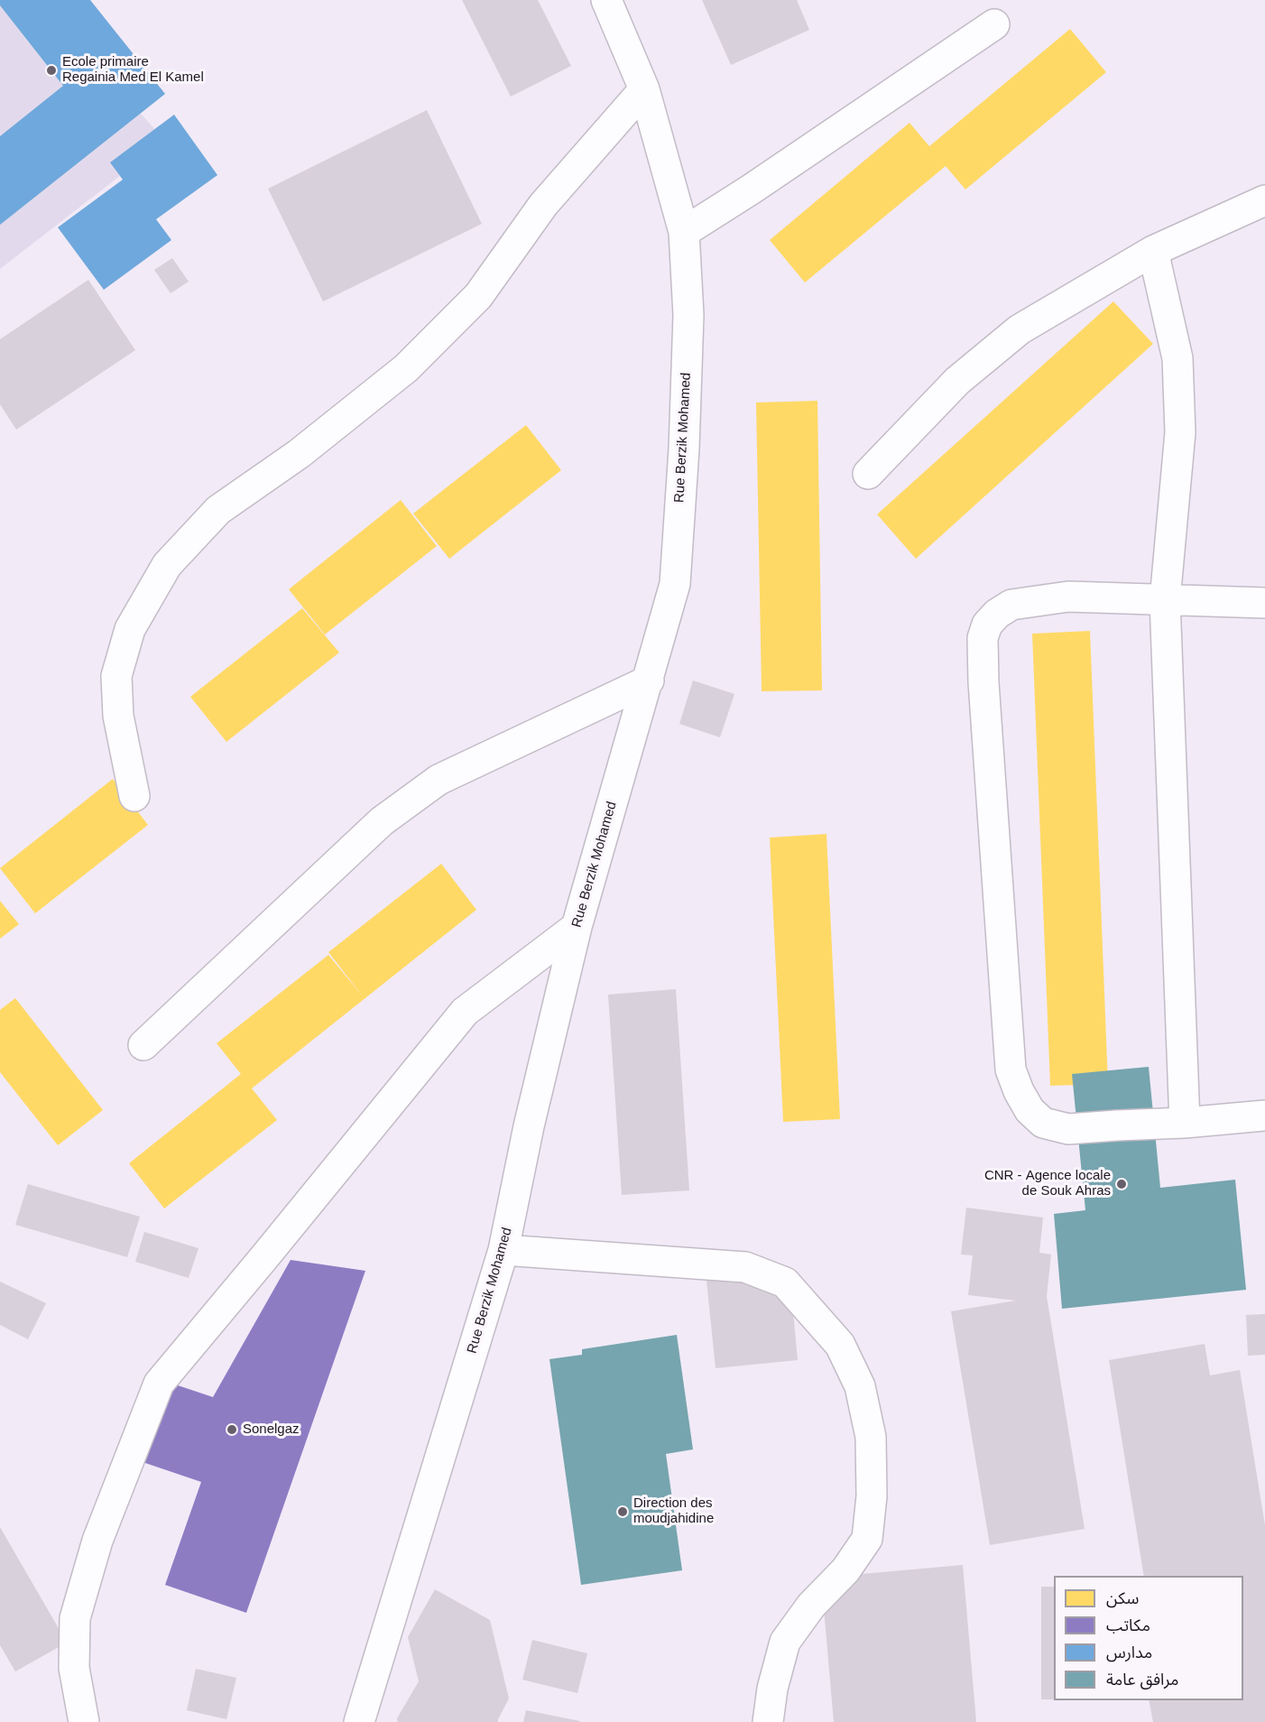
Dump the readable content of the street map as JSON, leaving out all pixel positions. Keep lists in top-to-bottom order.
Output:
{
  "streets": {
    "street": ["Rue Berzik Mohamed"]
  },
  "places": [
    "Ecole primaire Regainia Med El Kamel",
    "CNR - Agence locale de Souk Ahras",
    "Sonelgaz",
    "Direction des moudjahidine"
  ],
  "legend": [
    "سكن",
    "مكاتب",
    "مدارس",
    "مرافق عامة"
  ]
}
